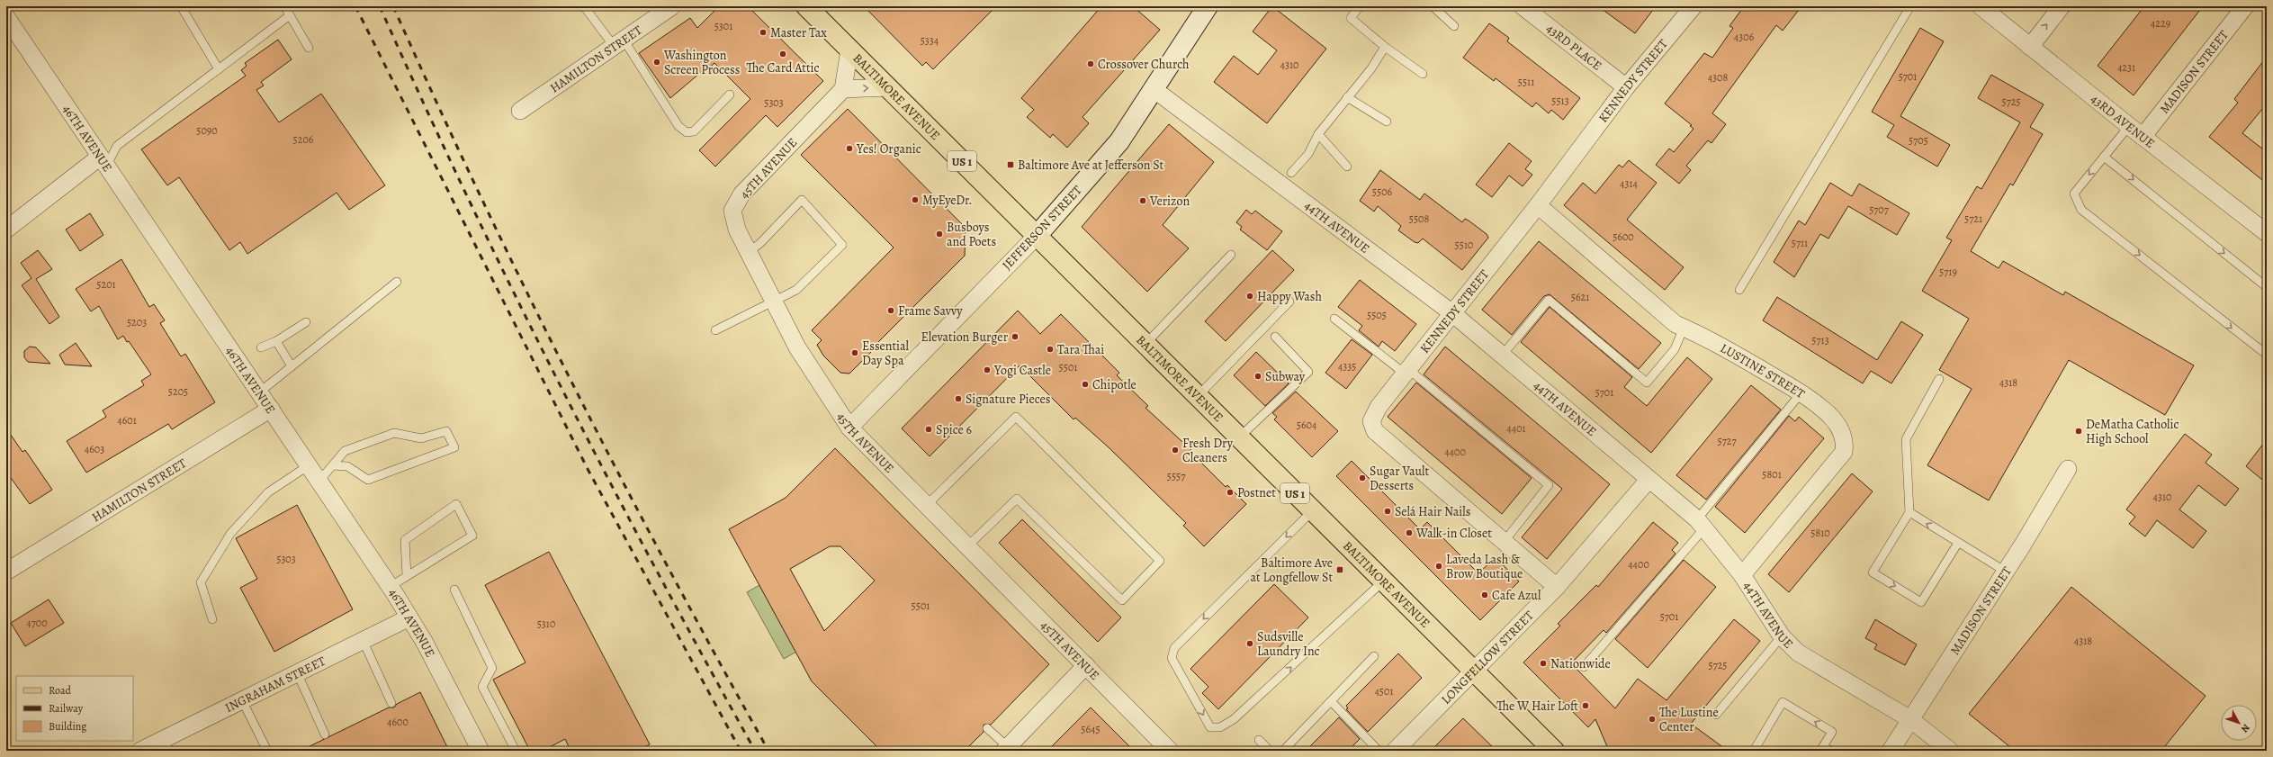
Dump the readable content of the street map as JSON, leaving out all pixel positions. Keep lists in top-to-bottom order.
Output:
{
  "streets": {
    "main road": ["BALTIMORE AVENUE", "US 1"],
    "street": [
      "43RD PLACE",
      "HAMILTON STREET",
      "MADISON STREET",
      "KENNEDY STREET",
      "43RD AVENUE",
      "46TH AVENUE",
      "45TH AVENUE",
      "44TH AVENUE",
      "JEFFERSON STREET",
      "LUSTINE STREET",
      "LONGFELLOW STREET",
      "INGRAHAM STREET"
    ]
  },
  "crossings": [
    ["43RD PLACE", "KENNEDY STREET"],
    ["HAMILTON STREET", "46TH AVENUE"],
    ["MADISON STREET", "43RD AVENUE"],
    ["MADISON STREET", "44TH AVENUE"],
    ["KENNEDY STREET", "44TH AVENUE"],
    ["KENNEDY STREET", "LUSTINE STREET"],
    ["KENNEDY STREET", "LONGFELLOW STREET"],
    ["BALTIMORE AVENUE", "JEFFERSON STREET"],
    ["BALTIMORE AVENUE", "LONGFELLOW STREET"],
    ["46TH AVENUE", "INGRAHAM STREET"],
    ["45TH AVENUE", "JEFFERSON STREET"],
    ["44TH AVENUE", "JEFFERSON STREET"],
    ["44TH AVENUE", "LUSTINE STREET"],
    ["44TH AVENUE", "LONGFELLOW STREET"]
  ],
  "places": {
    "other": [
      "Master Tax",
      "The Card Attic",
      "Washington Screen Process",
      "Crossover Church",
      "Yes! Organic",
      "MyEyeDr.",
      "Verizon",
      "Busboys and Poets",
      "Happy Wash",
      "Frame Savvy",
      "Elevation Burger",
      "Tara Thai",
      "Essential Day Spa",
      "Yogi Castle",
      "Subway",
      "Chipotle",
      "Signature Pieces",
      "Spice 6",
      "DeMatha Catholic High School",
      "Fresh Dry Cleaners",
      "Sugar Vault Desserts",
      "Postnet",
      "Selá Hair Nails",
      "Walk-in Closet",
      "Laveda Lash & Brow Boutique",
      "Cafe Azul",
      "Sudsville Laundry Inc",
      "Nationwide",
      "The W Hair Loft",
      "The Lustine Center"
    ],
    "transit": ["Baltimore Ave at Jefferson St", "Baltimore Ave at Longfellow St"]
  },
  "house_numbers": [
    "4229",
    "5301",
    "4306",
    "5334",
    "4310",
    "4231",
    "5701",
    "4308",
    "5511",
    "5513",
    "5725",
    "5303",
    "5090",
    "5206",
    "5705",
    "4314",
    "5506",
    "5707",
    "5508",
    "5721",
    "5600",
    "5711",
    "5510",
    "5719",
    "5201",
    "5621",
    "5505",
    "5203",
    "5713",
    "4335",
    "5501",
    "4318",
    "5205",
    "5701",
    "4601",
    "5604",
    "4401",
    "5727",
    "4603",
    "4400",
    "5801",
    "5557",
    "4310",
    "5810",
    "5303",
    "4400",
    "5501",
    "5701",
    "4700",
    "5310",
    "4318",
    "5725",
    "4501",
    "4600",
    "5645"
  ],
  "legend": ["Road", "Railway", "Building"],
  "north": "bottom right"
}
